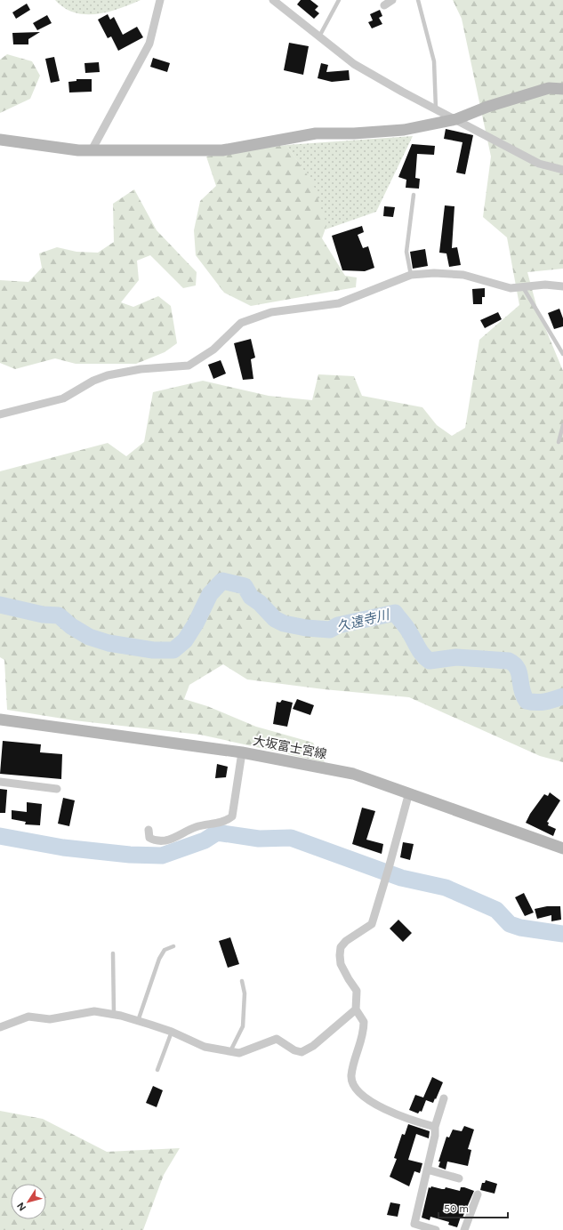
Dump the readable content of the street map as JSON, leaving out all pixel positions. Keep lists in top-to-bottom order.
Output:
{
  "streets": {
    "main road": ["大坂富士宮線"]
  },
  "water": ["久遠寺川"],
  "scale_bar": "50 m",
  "north": "bottom left"
}
